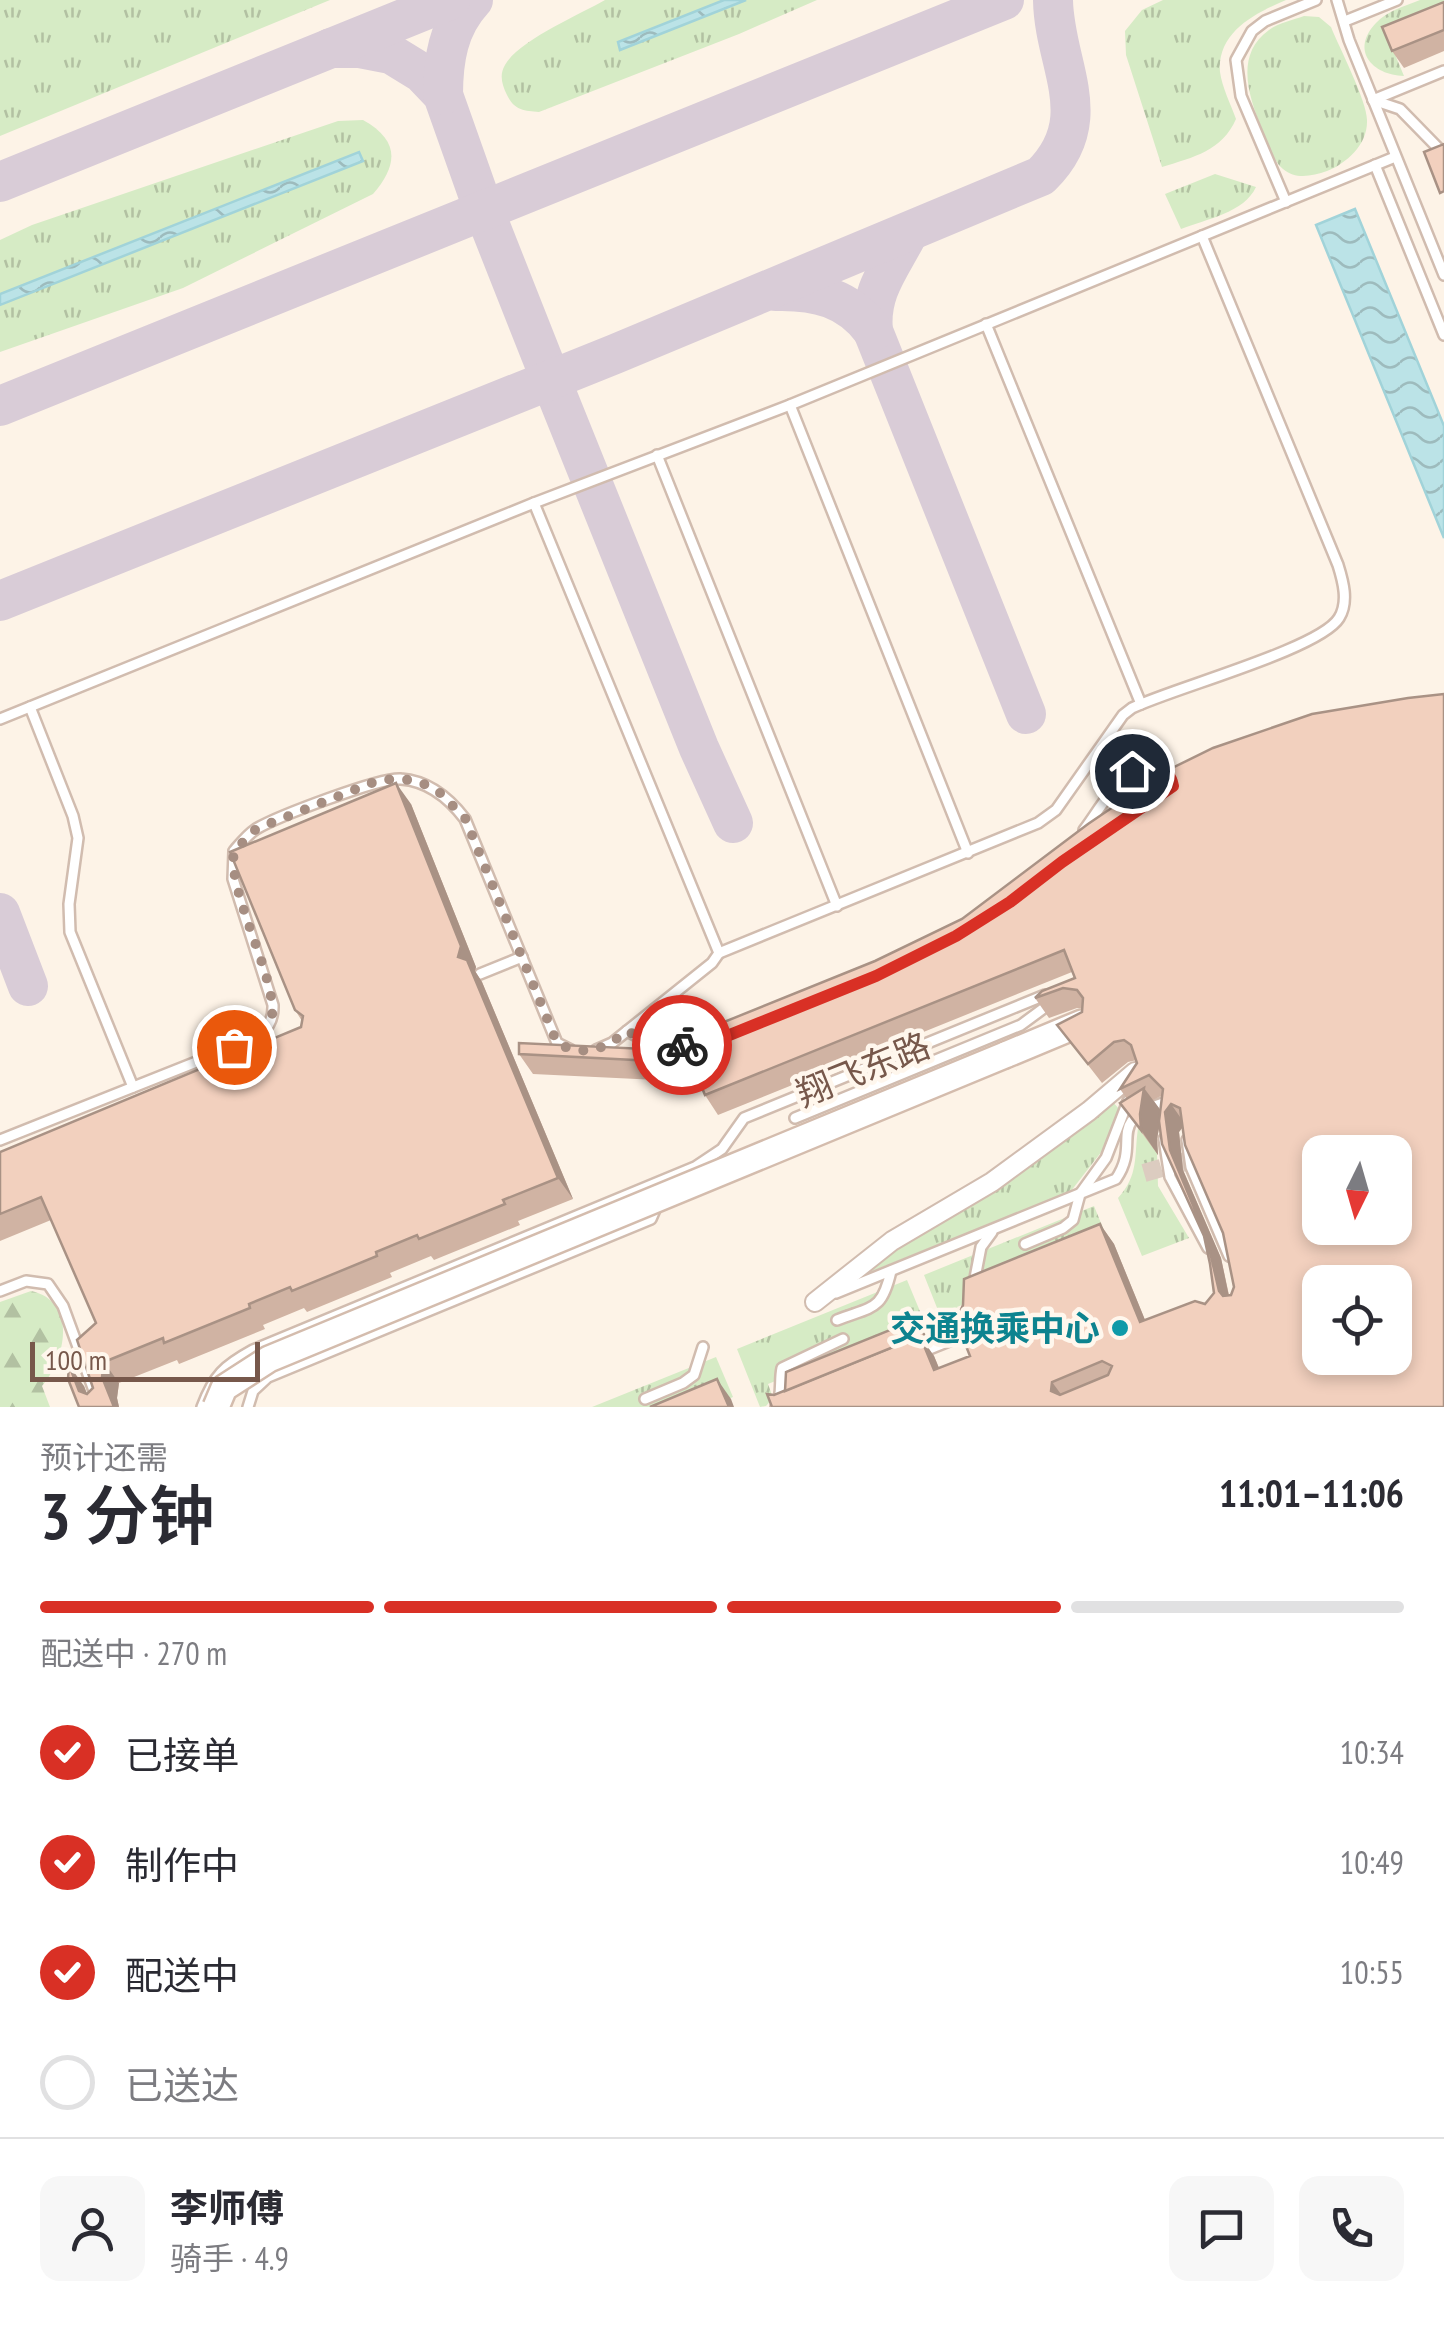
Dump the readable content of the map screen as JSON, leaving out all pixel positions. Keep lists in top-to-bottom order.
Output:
{
  "streets": {
    "lane": ["翔飞东路"]
  },
  "places": ["交通换乘中心"],
  "scale_bar": "100 m",
  "north": "bottom",
  "page": {
    "scale": "100 m",
    "heading": ["3 分钟", "预计还需", "11:01–11:06"],
    "panel": ["李师傅", "骑手 · 4.9"],
    "bar": "配送中 · 270 m",
    "list": [
      ["已接单", "10:34"],
      ["制作中", "10:49"],
      ["配送中", "10:55"],
      "已送达"
    ]
  }
}
